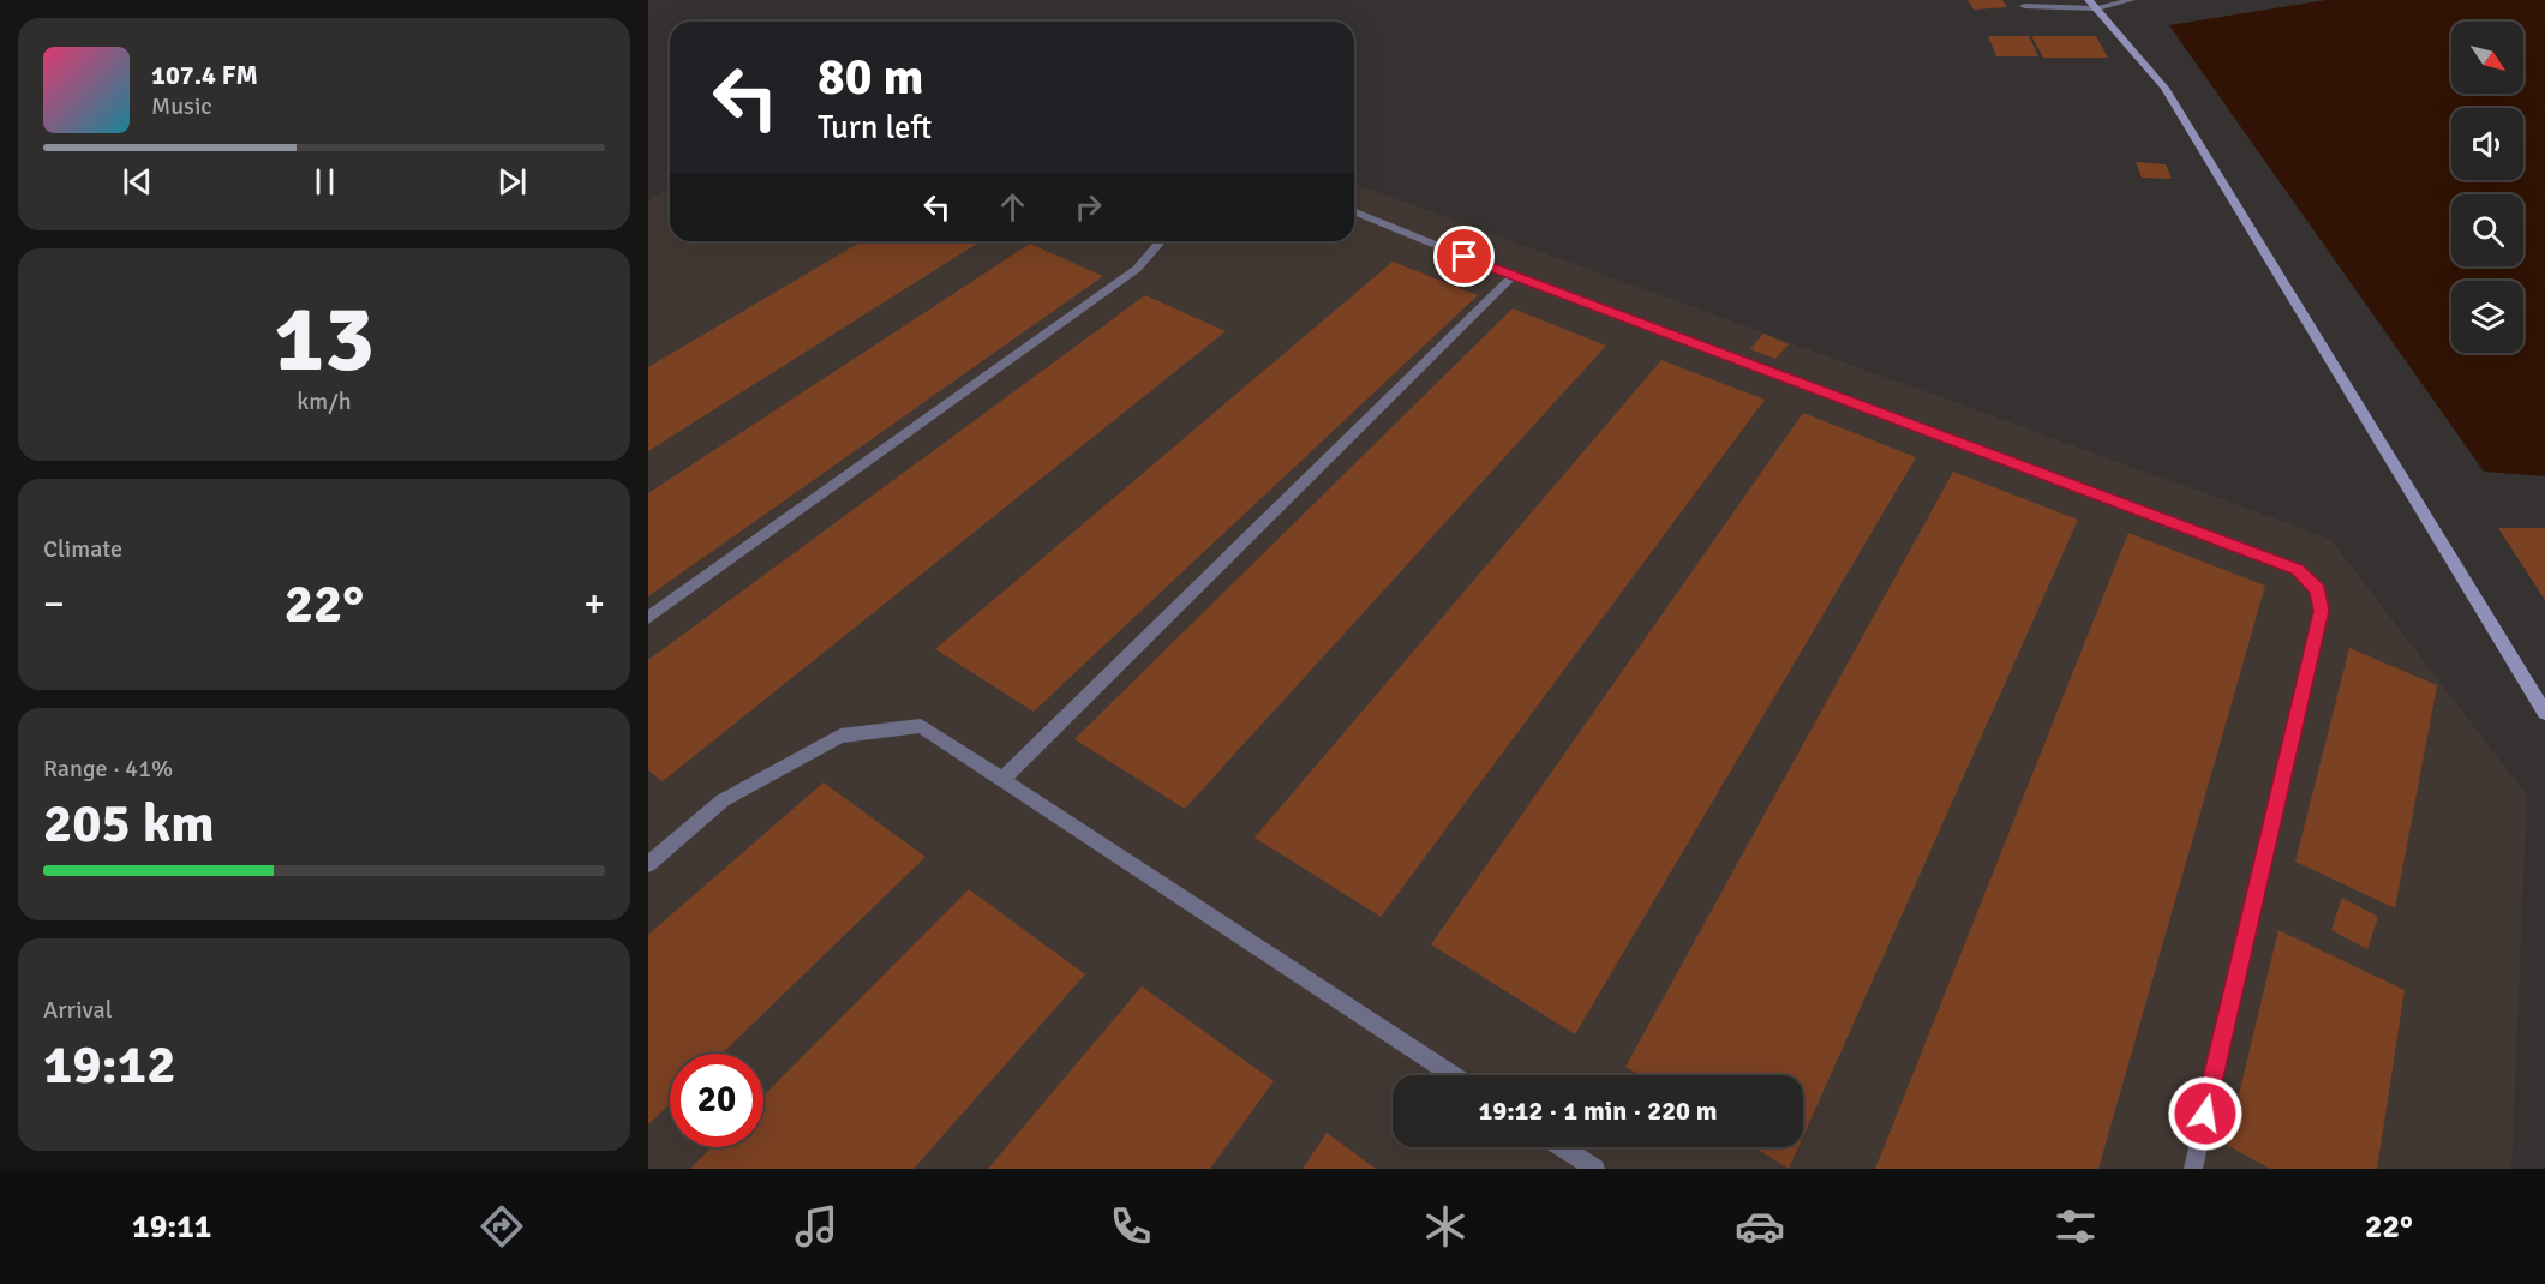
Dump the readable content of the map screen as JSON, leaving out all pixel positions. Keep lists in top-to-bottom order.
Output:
{
  "north": "bottom right",
  "page": {
    "turn": ["80 m", "Turn left"],
    "song": ["107.4 FM", "Music"],
    "tile": [
      ["13", "km/h"],
      "Climate",
      ["Range · 41%", "205 km"],
      ["Arrival", "19:12"]
    ],
    "heat": ["−", "22°", "+"],
    "limit": "20",
    "trip": "19:12 · 1 min · 220 m",
    "tabs": ["19:11", "22°"]
  }
}
